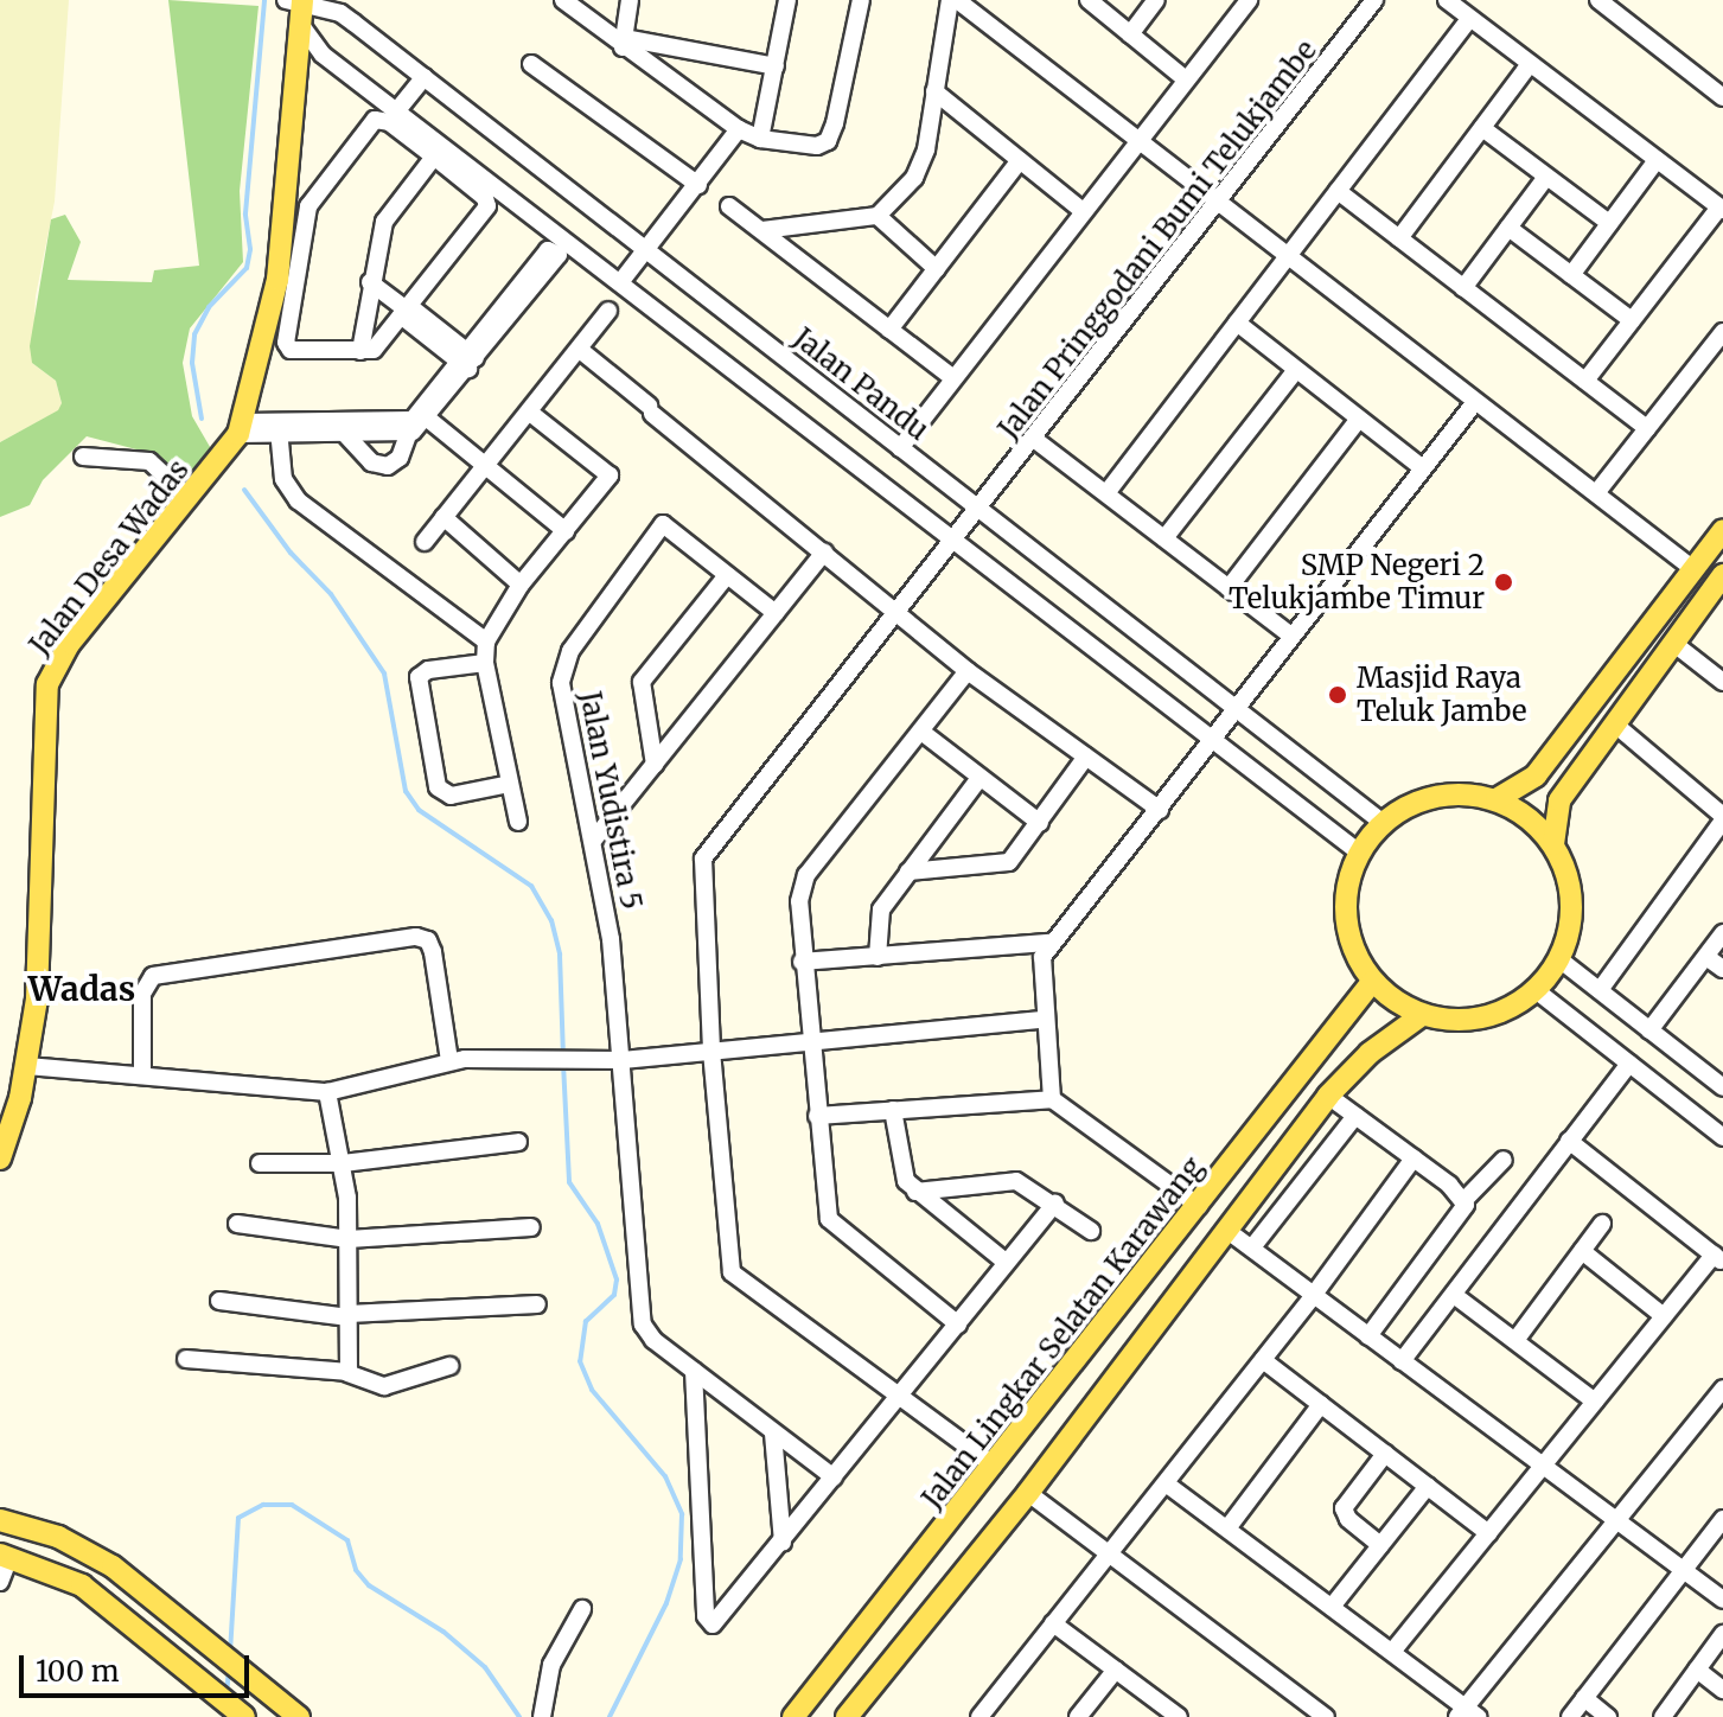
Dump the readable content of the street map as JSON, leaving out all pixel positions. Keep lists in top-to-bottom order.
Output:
{
  "streets": {
    "main road": ["Jalan Desa Wadas", "Jalan Lingkar Selatan Karawang"],
    "street": ["Jalan Pringgodani Bumi Telukjambe", "Jalan Pandu", "Jalan Yudistira 5"]
  },
  "crossings": [
    ["Jalan Pringgodani Bumi Telukjambe", "Jalan Pandu"],
    ["Jalan Pringgodani Bumi Telukjambe", "Jalan Lingkar Selatan Karawang"],
    ["Jalan Pandu", "Jalan Desa Wadas"],
    ["Jalan Pandu", "Jalan Lingkar Selatan Karawang"]
  ],
  "districts": ["Wadas"],
  "places": ["SMP Negeri 2 Telukjambe Timur", "Masjid Raya Teluk Jambe"],
  "scale_bar": "100 m"
}
